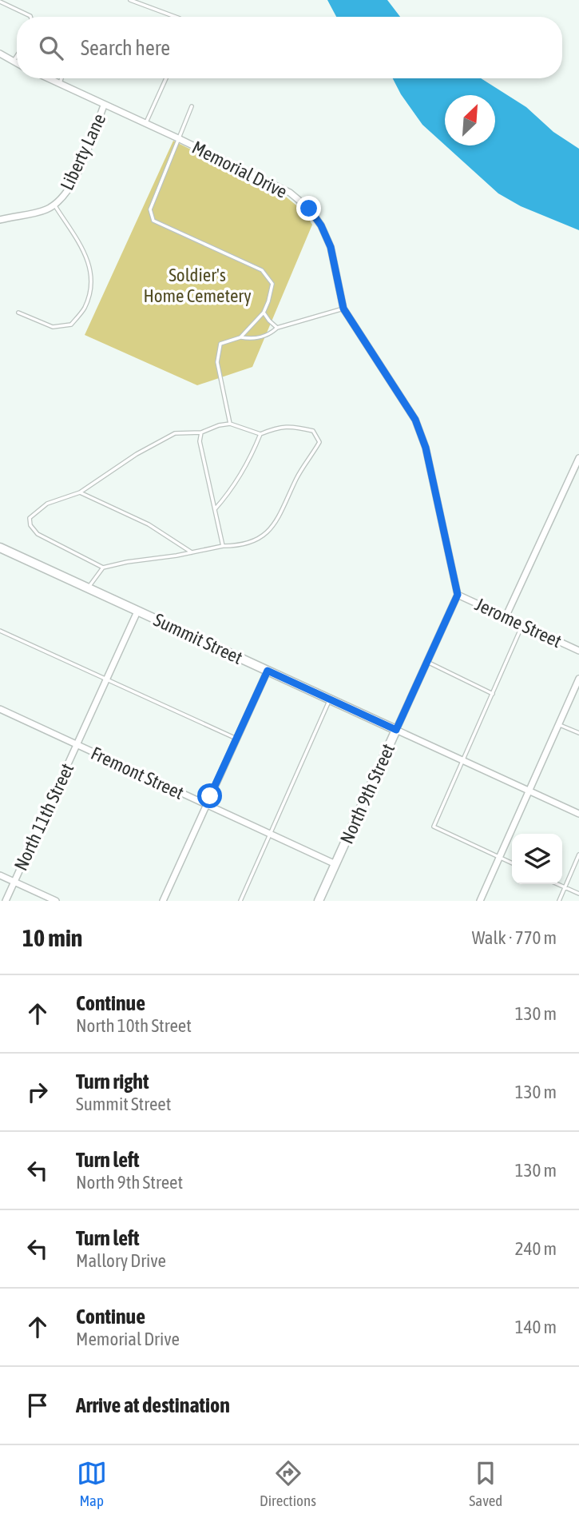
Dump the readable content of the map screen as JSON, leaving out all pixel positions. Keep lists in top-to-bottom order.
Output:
{
  "streets": {
    "street": [
      "Liberty Lane",
      "Memorial Drive",
      "Jerome Street",
      "Summit Street",
      "Fremont Street",
      "North 9th Street",
      "North 11th Street"
    ]
  },
  "crossings": [
    ["Liberty Lane", "Memorial Drive"],
    ["Memorial Drive", "Jerome Street"],
    ["Memorial Drive", "North 9th Street"],
    ["Jerome Street", "North 9th Street"],
    ["Summit Street", "North 9th Street"],
    ["Summit Street", "North 11th Street"],
    ["Fremont Street", "North 9th Street"],
    ["Fremont Street", "North 11th Street"]
  ],
  "parks": ["Soldier's Home Cemetery"],
  "north": "top right",
  "page": {
    "search": "Search here",
    "heading": ["10 min", "Walk · 770 m"],
    "list": [
      ["Continue", "North 10th Street", "130 m"],
      ["Turn right", "Summit Street", "130 m"],
      ["Turn left", "North 9th Street", "130 m"],
      ["Turn left", "Mallory Drive", "240 m"],
      ["Continue", "Memorial Drive", "140 m"],
      "Arrive at destination"
    ],
    "nav": ["Map", "Directions", "Saved"]
  }
}
